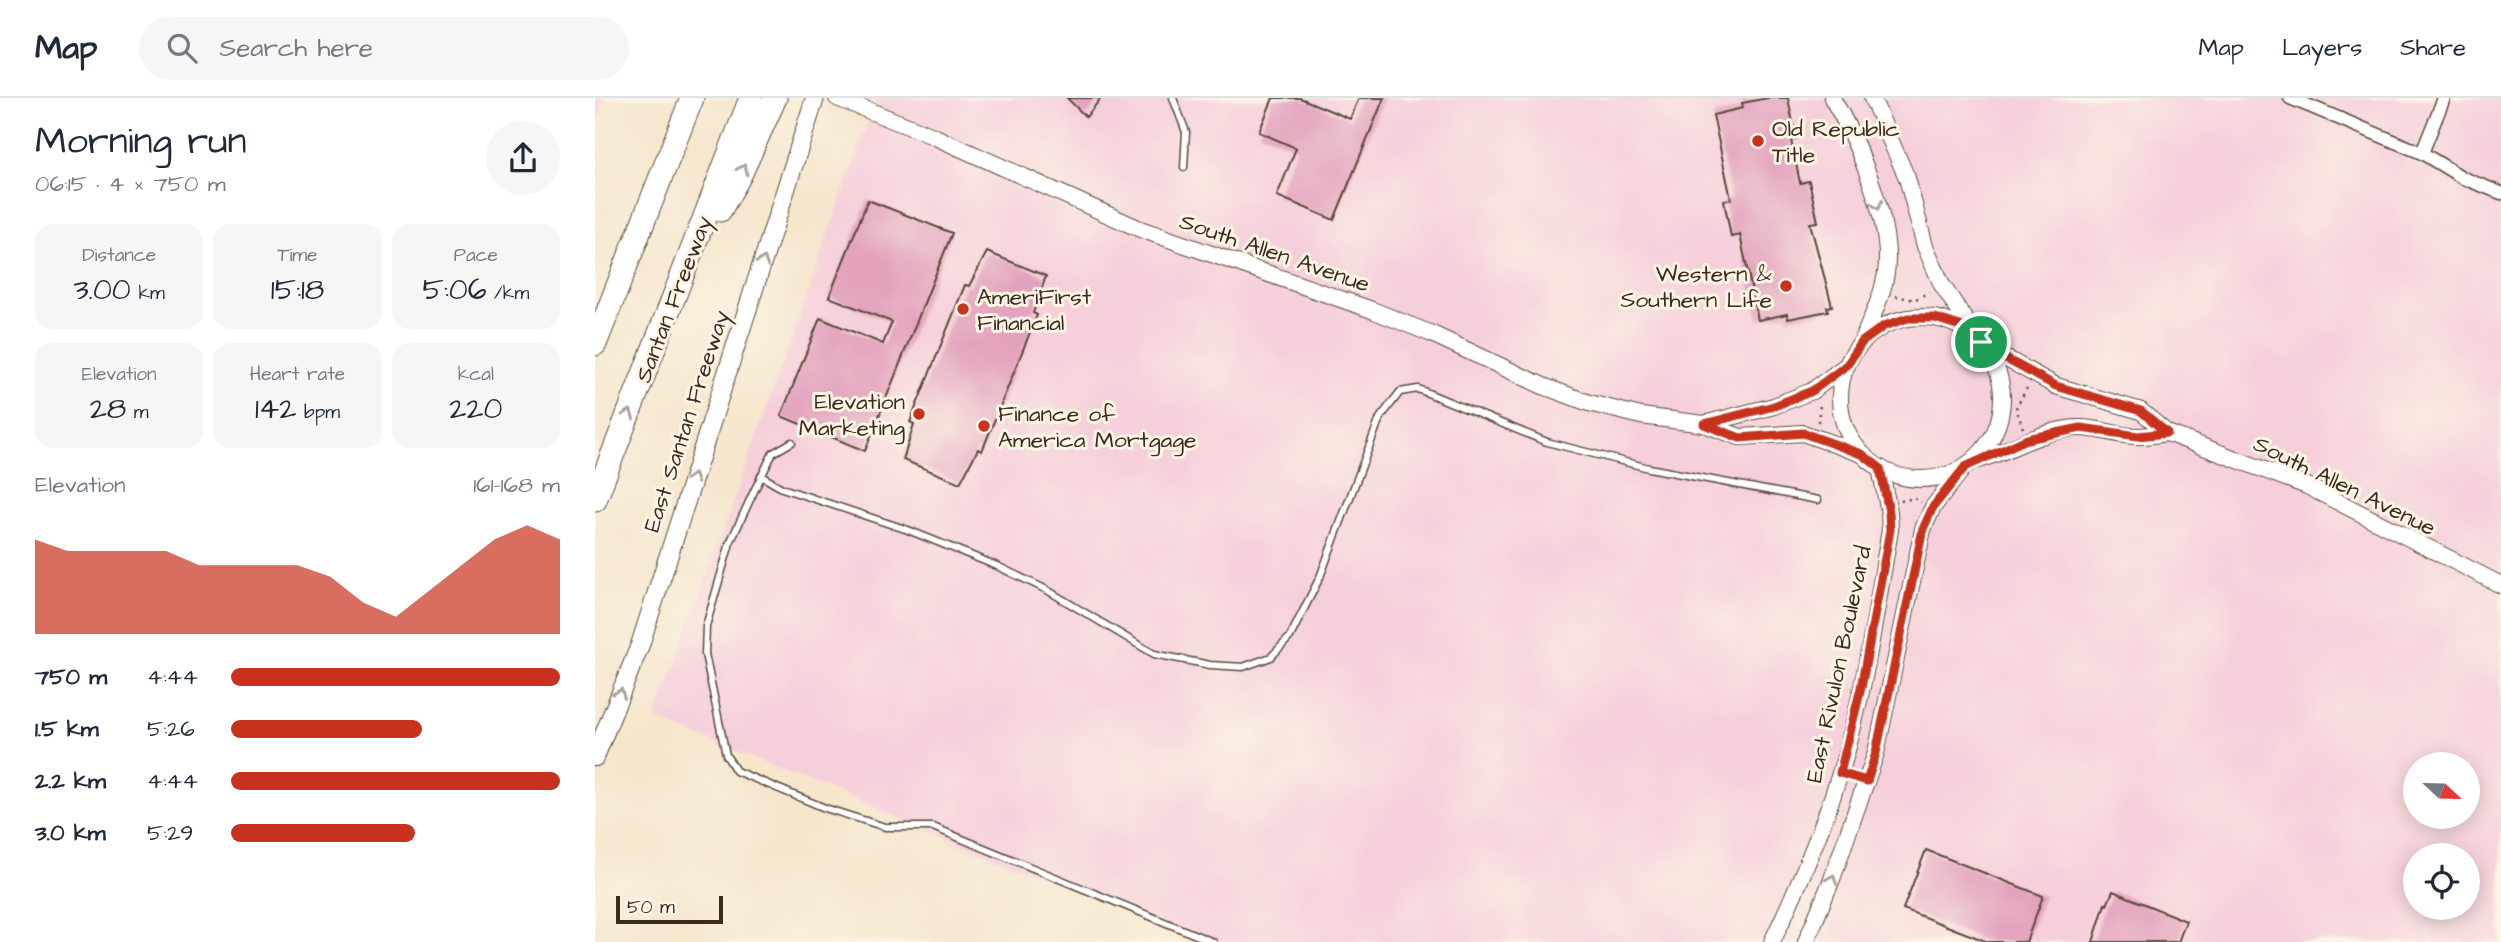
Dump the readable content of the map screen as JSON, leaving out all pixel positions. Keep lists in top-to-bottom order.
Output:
{
  "streets": {
    "highway": ["Santan Freeway"],
    "main road": ["East Santan Freeway"],
    "street": ["South Allen Avenue", "East Rivulon Boulevard"]
  },
  "crossings": [
    ["South Allen Avenue", "East Rivulon Boulevard"]
  ],
  "one_way": ["East Santan Freeway"],
  "places": [
    "Old Republic Title",
    "Western & Southern Life",
    "AmeriFirst Financial",
    "Elevation Marketing",
    "Finance of America Mortgage"
  ],
  "scale_bar": "50 m",
  "north": "right",
  "page": {
    "header": "Map",
    "search": "Search here",
    "nav": ["Map", "Layers", "Share"],
    "heading": ["Morning run", "06:15 · 4 × 750 m"],
    "stats": [
      ["Distance", "3.00 km"],
      ["Time", "15:18"],
      ["Pace", "5:06 /km"],
      ["Elevation", "28 m"],
      ["Heart rate", "142 bpm"],
      ["kcal", "220"]
    ],
    "chart": ["Elevation", "161–168 m"],
    "list": [
      {
        "name": "750 m",
        "note": "4:44"
      },
      {
        "name": "1.5 km",
        "note": "5:26"
      },
      {
        "name": "2.2 km",
        "note": "4:44"
      },
      {
        "name": "3.0 km",
        "note": "5:29"
      }
    ],
    "scale": "50 m"
  }
}
